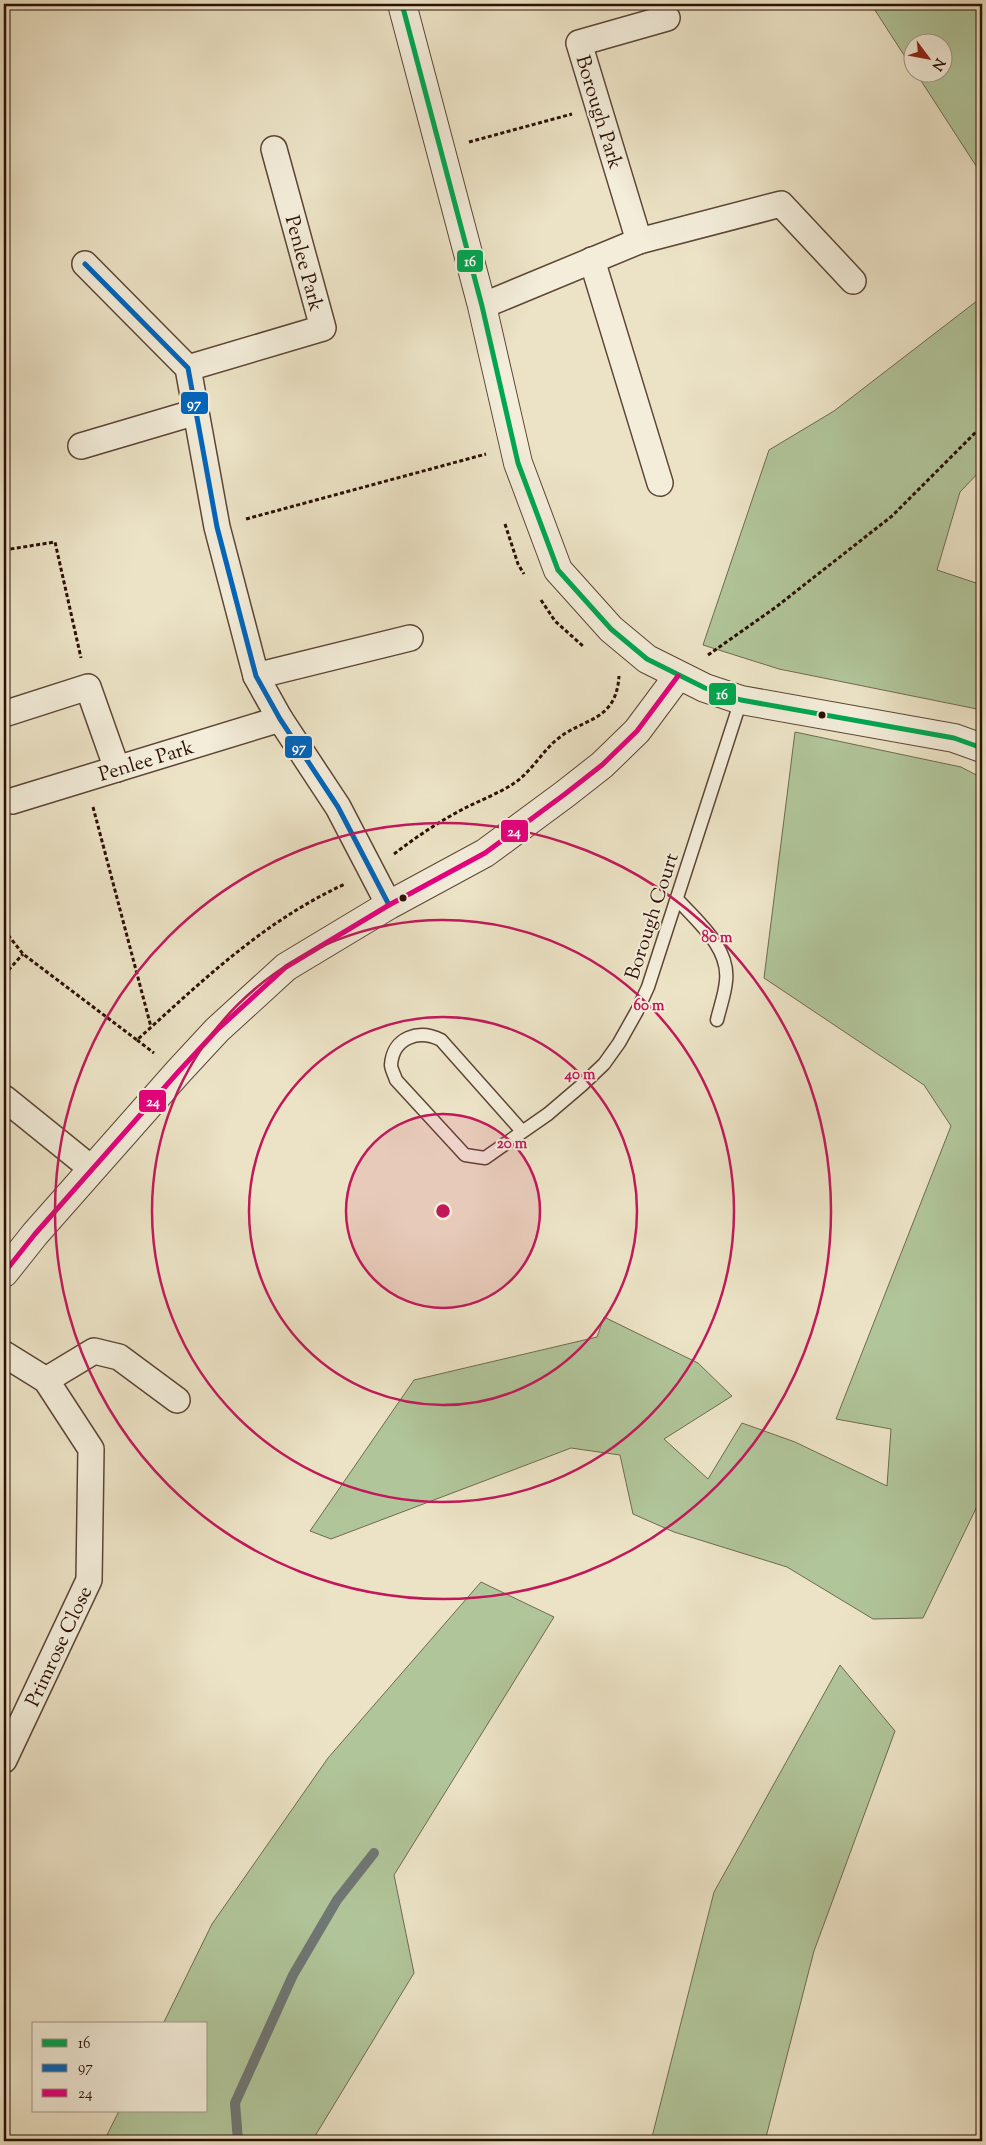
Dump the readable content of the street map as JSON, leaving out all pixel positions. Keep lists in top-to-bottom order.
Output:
{
  "streets": {
    "street": ["Borough Park", "Penlee Park", "Primrose Close"],
    "lane": ["Borough Court"]
  },
  "lines": ["transit line 16", "transit line 97", "transit line 24"],
  "legend": ["16", "97", "24"],
  "north": "bottom right",
  "rings": [
    "80 m",
    "60 m",
    "40 m",
    "20 m"
  ]
}
